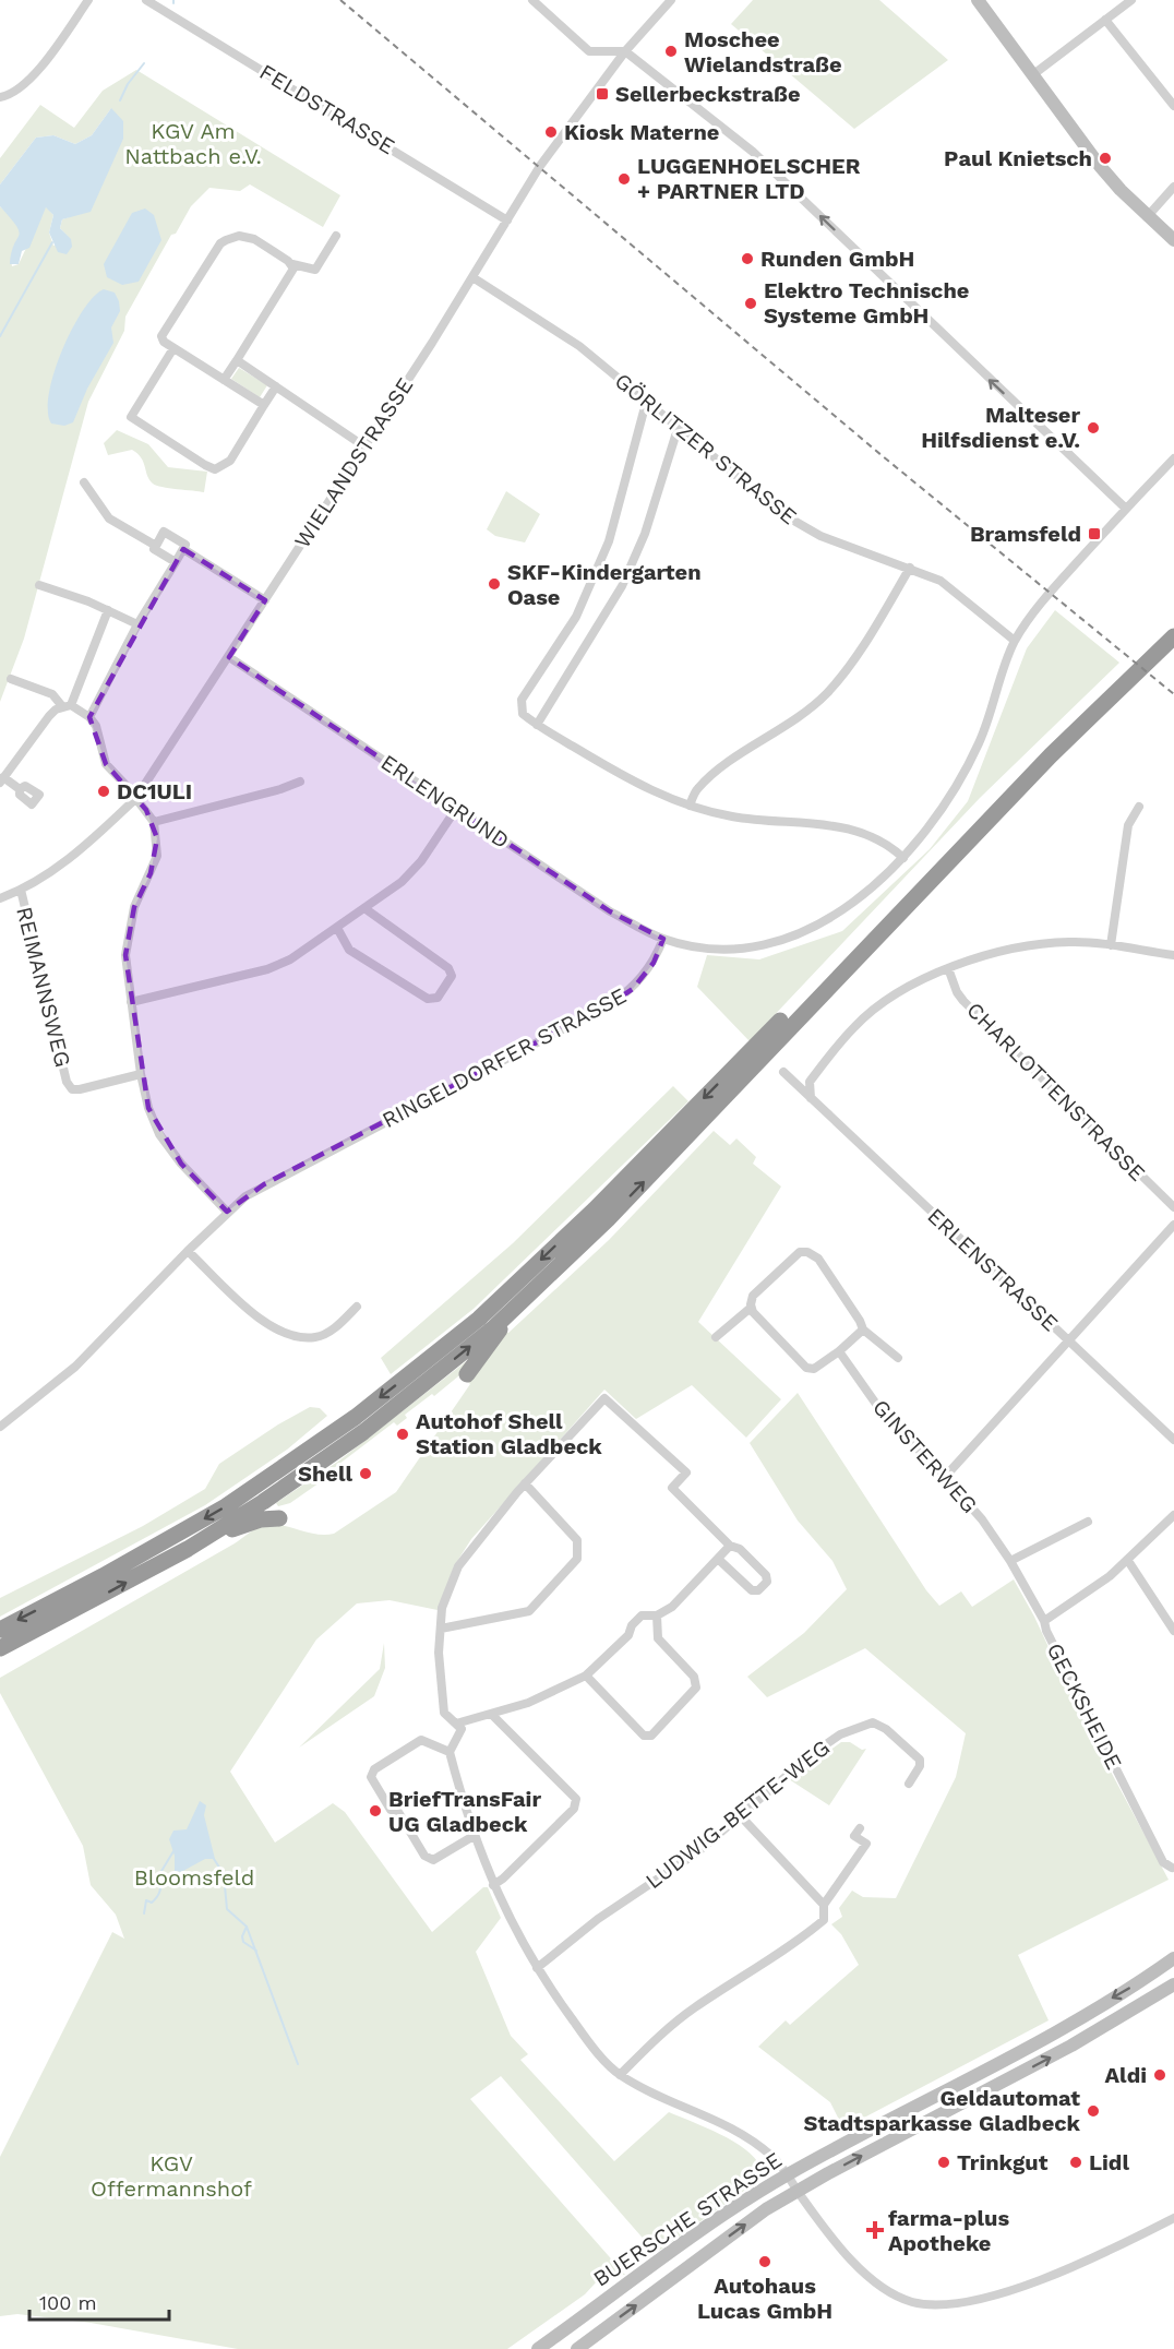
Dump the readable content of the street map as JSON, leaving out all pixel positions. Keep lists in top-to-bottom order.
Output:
{
  "streets": {
    "main road": ["BUERSCHE STRASSE"],
    "street": [
      "FELDSTRASSE",
      "GÖRLITZER STRASSE",
      "WIELANDSTRASSE",
      "ERLENGRUND",
      "REIMANNSWEG",
      "RINGELDORFER STRASSE",
      "CHARLOTTENSTRASSE",
      "ERLENSTRASSE",
      "GINSTERWEG",
      "GECKSHEIDE",
      "LUDWIG-BETTE-WEG"
    ]
  },
  "crossings": [
    ["FELDSTRASSE", "WIELANDSTRASSE"],
    ["GÖRLITZER STRASSE", "WIELANDSTRASSE"],
    ["WIELANDSTRASSE", "ERLENGRUND"],
    ["WIELANDSTRASSE", "REIMANNSWEG"],
    ["ERLENGRUND", "RINGELDORFER STRASSE"],
    ["GINSTERWEG", "GECKSHEIDE"]
  ],
  "parks": ["KGV Am Nattbach e.V.", "Bloomsfeld", "KGV Offermannshof"],
  "places": {
    "other": [
      "Moschee Wielandstraße",
      "Kiosk Materne",
      "Paul Knietsch",
      "LUGGENHOELSCHER + PARTNER LTD",
      "Runden GmbH",
      "Elektro Technische Systeme GmbH",
      "Malteser Hilfsdienst e.V.",
      "SKF-Kindergarten Oase",
      "DC1ULI",
      "Autohof Shell Station Gladbeck",
      "Shell",
      "BriefTransFair UG Gladbeck",
      "Aldi",
      "Geldautomat Stadtsparkasse Gladbeck",
      "Trinkgut",
      "Lidl",
      "Autohaus Lucas GmbH"
    ],
    "transit": ["Sellerbeckstraße", "Bramsfeld"],
    "health": ["farma-plus Apotheke"]
  },
  "scale_bar": "100 m"
}
